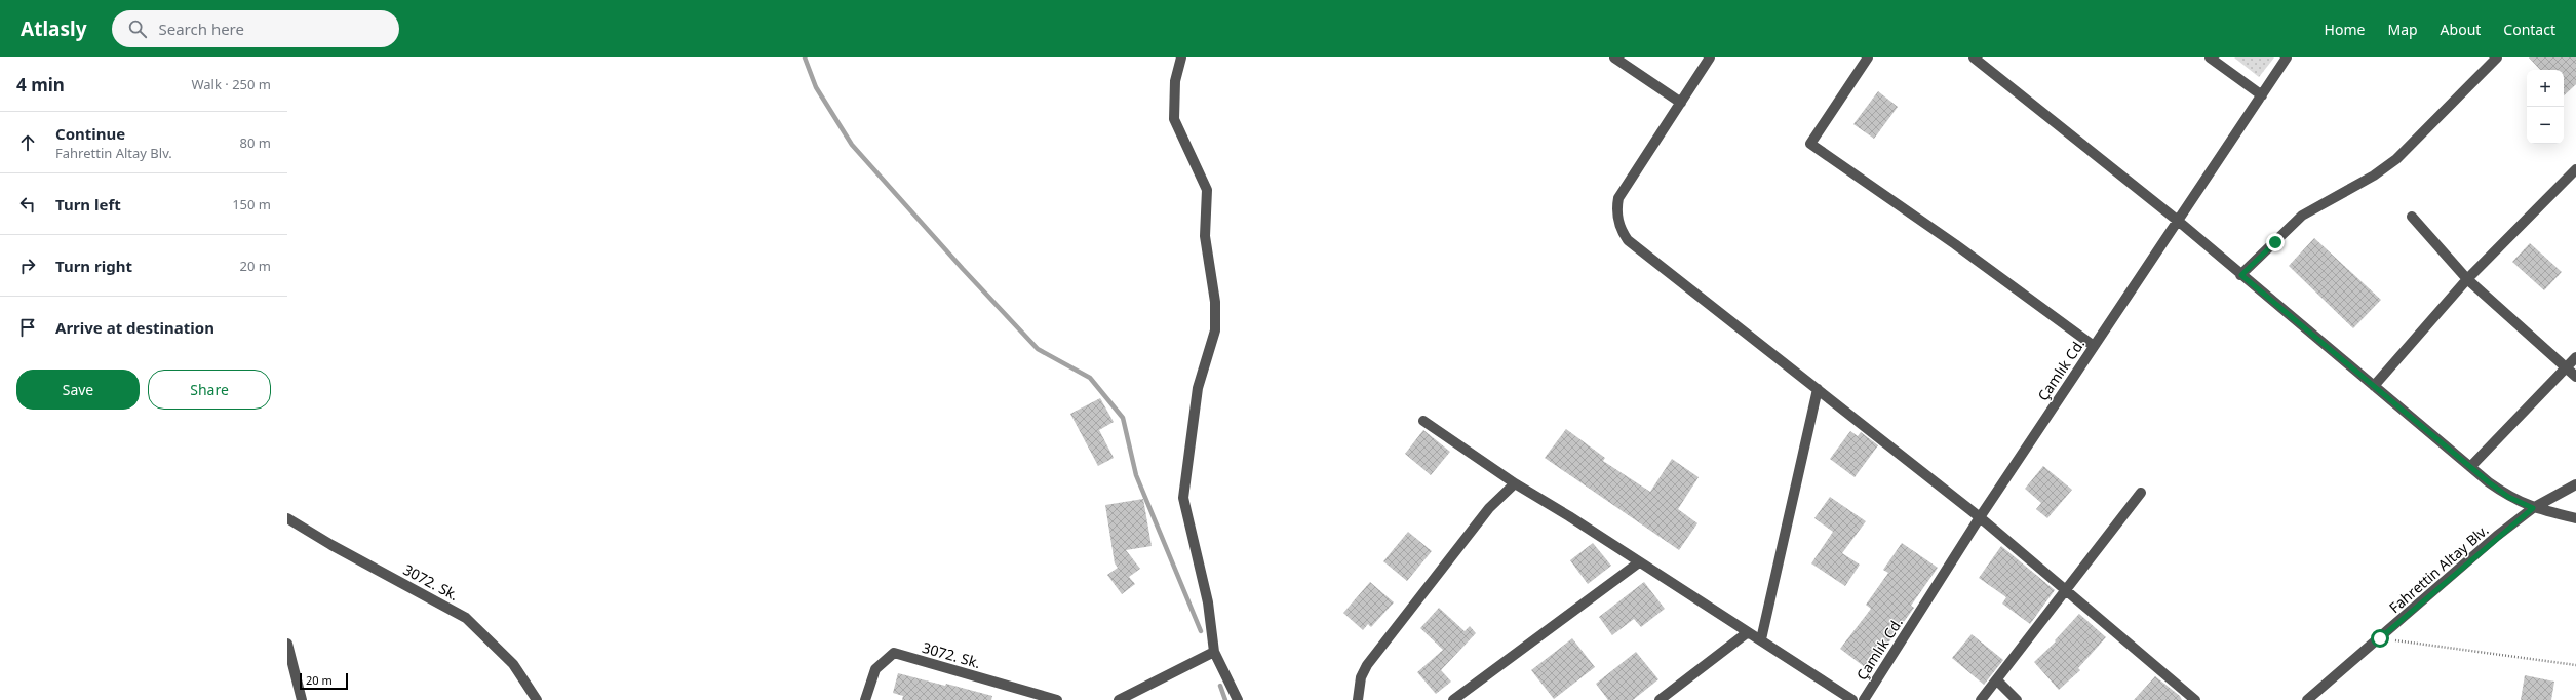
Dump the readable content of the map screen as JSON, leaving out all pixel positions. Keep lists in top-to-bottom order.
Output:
{
  "streets": {
    "street": ["Çamlık Cd.", "Fahrettin Altay Blv.", "3072. Sk."]
  },
  "scale_bar": "20 m",
  "page": {
    "header": "Atlasly",
    "search": "Search here",
    "nav": [
      "Home",
      "Map",
      "About",
      "Contact"
    ],
    "heading": ["4 min", "Walk · 250 m"],
    "map_buttons": ["+", "−"],
    "list": [
      ["Continue", "Fahrettin Altay Blv.", "80 m"],
      ["Turn left", "150 m"],
      ["Turn right", "20 m"],
      "Arrive at destination"
    ],
    "buttons": ["Save", "Share"],
    "scale": "20 m"
  }
}
